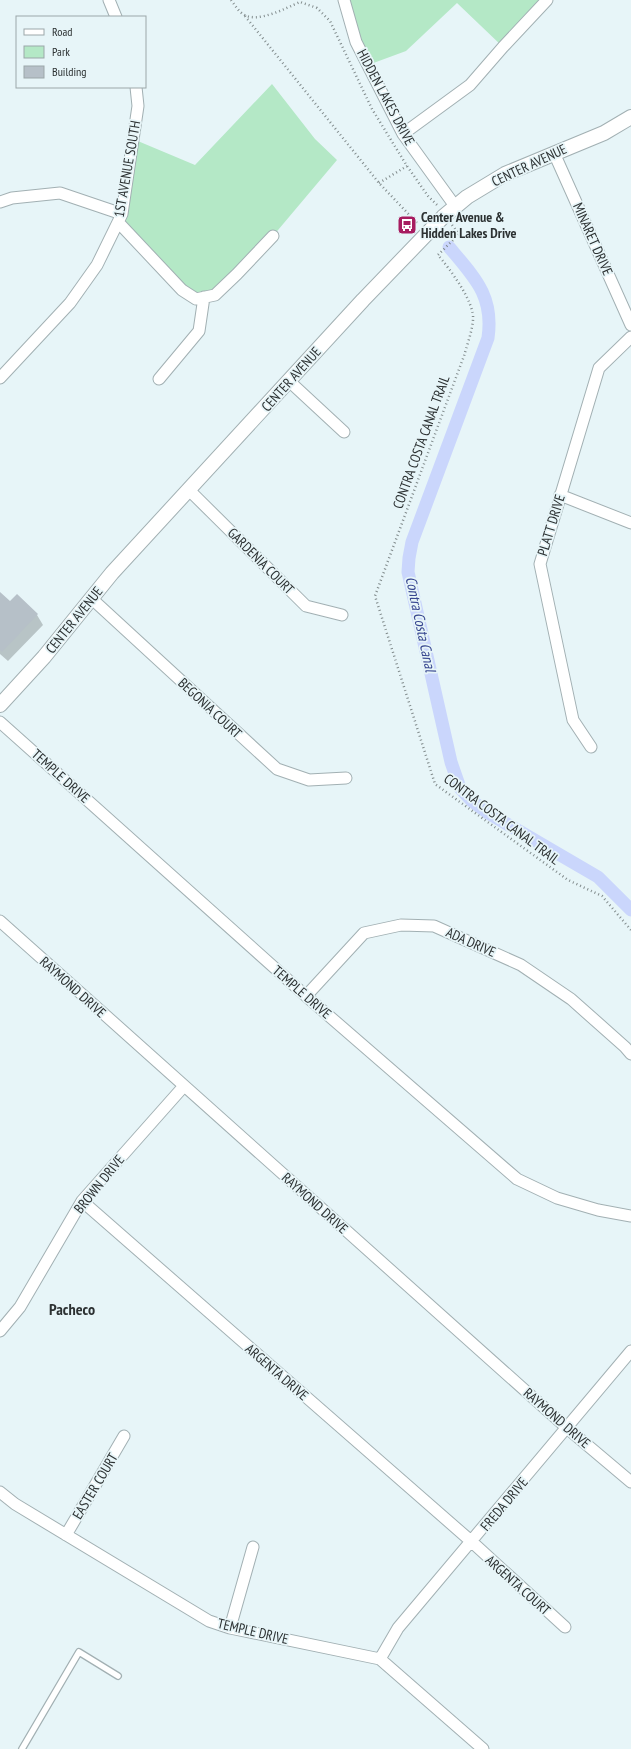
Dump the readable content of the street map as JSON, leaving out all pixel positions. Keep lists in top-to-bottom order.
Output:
{
  "streets": {
    "street": [
      "HIDDEN LAKES DRIVE",
      "CENTER AVENUE",
      "1ST AVENUE SOUTH",
      "MINARET DRIVE",
      "PLATT DRIVE",
      "GARDENIA COURT",
      "BEGONIA COURT",
      "TEMPLE DRIVE",
      "ADA DRIVE",
      "RAYMOND DRIVE",
      "BROWN DRIVE",
      "ARGENTA DRIVE",
      "EASTER COURT",
      "FREDA DRIVE",
      "ARGENTA COURT"
    ],
    "path": ["CONTRA COSTA CANAL TRAIL"]
  },
  "crossings": [
    ["HIDDEN LAKES DRIVE", "CENTER AVENUE"],
    ["HIDDEN LAKES DRIVE", "CONTRA COSTA CANAL TRAIL"],
    ["CENTER AVENUE", "MINARET DRIVE"],
    ["CENTER AVENUE", "CONTRA COSTA CANAL TRAIL"],
    ["CENTER AVENUE", "GARDENIA COURT"],
    ["CENTER AVENUE", "BEGONIA COURT"],
    ["TEMPLE DRIVE", "ADA DRIVE"],
    ["TEMPLE DRIVE", "EASTER COURT"],
    ["TEMPLE DRIVE", "FREDA DRIVE"],
    ["RAYMOND DRIVE", "BROWN DRIVE"],
    ["RAYMOND DRIVE", "FREDA DRIVE"],
    ["BROWN DRIVE", "ARGENTA DRIVE"],
    ["ARGENTA DRIVE", "FREDA DRIVE"],
    ["ARGENTA DRIVE", "ARGENTA COURT"],
    ["FREDA DRIVE", "ARGENTA COURT"]
  ],
  "districts": ["Pacheco"],
  "water": ["Contra Costa Canal"],
  "places": {
    "bus stop": ["Center Avenue & Hidden Lakes Drive"]
  },
  "legend": ["Road", "Park", "Building"]
}
